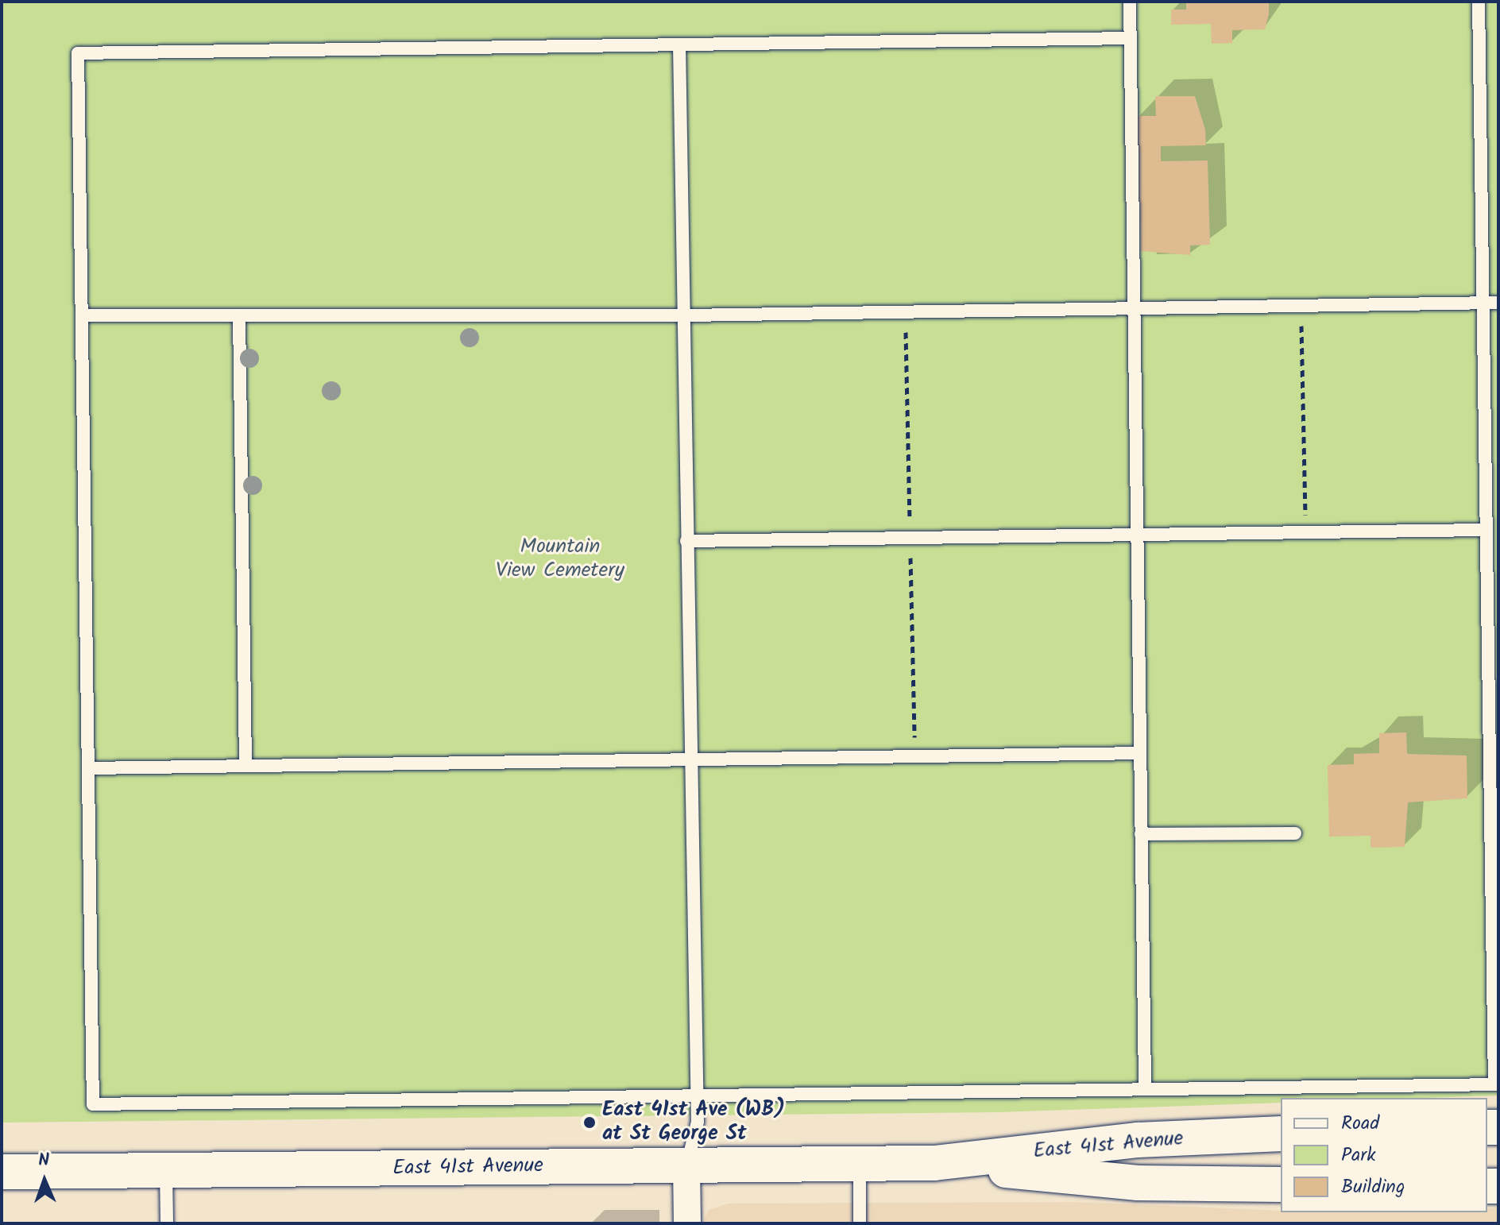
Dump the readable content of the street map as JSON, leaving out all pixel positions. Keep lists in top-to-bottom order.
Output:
{
  "streets": {
    "main road": ["East 41st Avenue"]
  },
  "parks": ["Mountain View Cemetery"],
  "places": ["East 41st Ave (WB) at St George St"],
  "legend": ["Road", "Park", "Building"],
  "north": "top"
}
